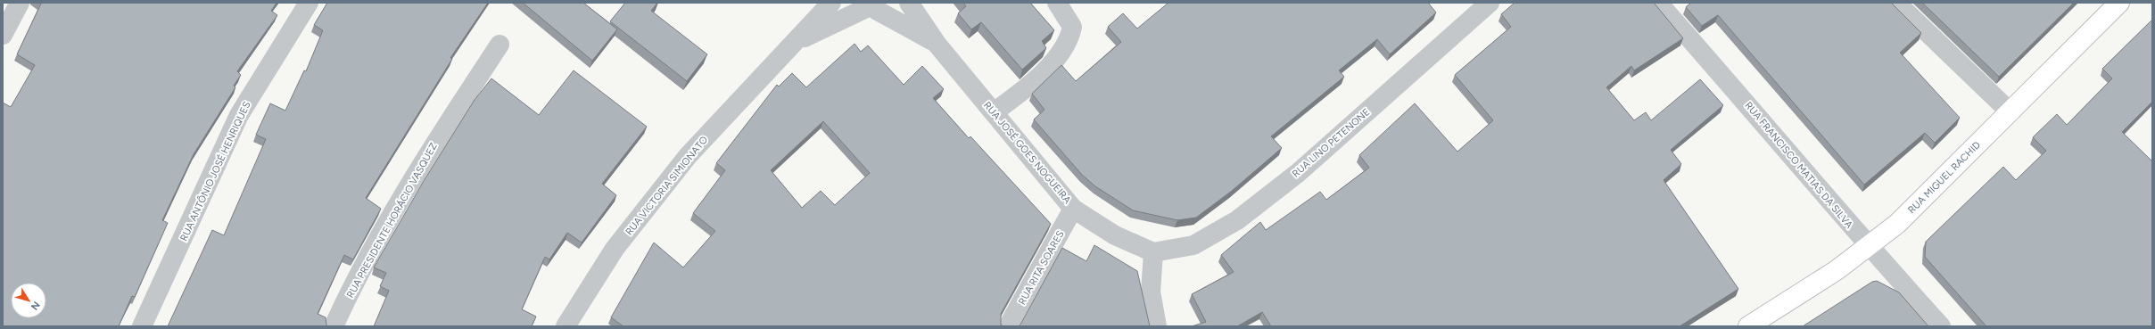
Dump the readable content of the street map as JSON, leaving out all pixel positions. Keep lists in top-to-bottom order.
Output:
{
  "streets": {
    "main road": ["RUA MIGUEL RACHID"],
    "street": [
      "RUA LINO PETENONE",
      "RUA JOSÉ GOES NOGUEIRA",
      "RUA FRANCISCO MATIAS DA SILVA",
      "RUA ANTÔNIO JOSÉ HENRIQUES",
      "RUA VICTORIA SIMIONATO",
      "RUA PRESIDENTE HORÁCIO VASQUEZ",
      "RUA RITA SOARES"
    ]
  },
  "crossings": [
    ["RUA LINO PETENONE", "RUA JOSÉ GOES NOGUEIRA"],
    ["RUA JOSÉ GOES NOGUEIRA", "RUA RITA SOARES"],
    ["RUA FRANCISCO MATIAS DA SILVA", "RUA MIGUEL RACHID"]
  ],
  "north": "bottom right"
}
